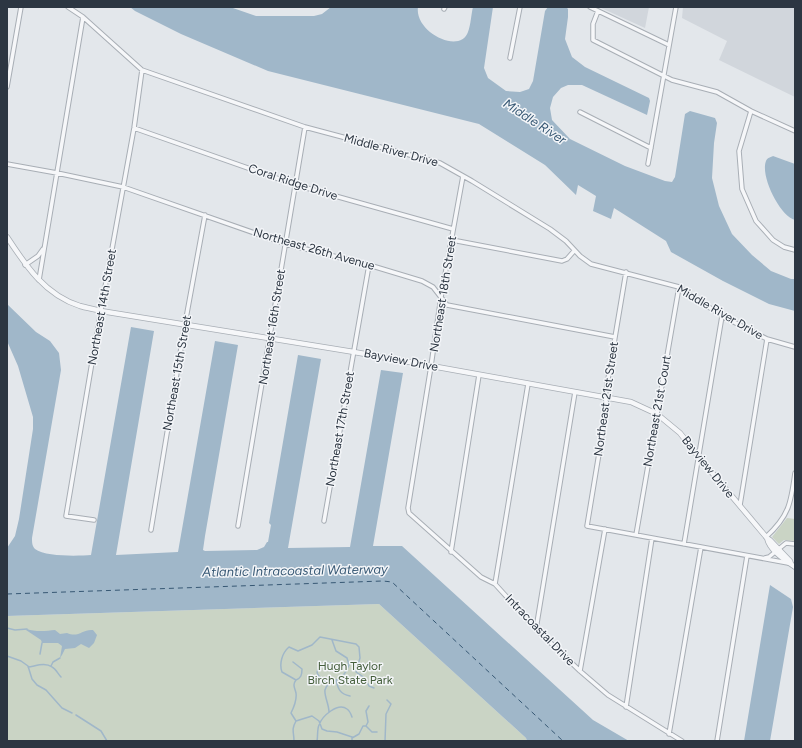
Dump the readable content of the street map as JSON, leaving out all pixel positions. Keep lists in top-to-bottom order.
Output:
{
  "streets": {
    "street": [
      "Middle River Drive",
      "Coral Ridge Drive",
      "Northeast 26th Avenue",
      "Northeast 18th Street",
      "Northeast 14th Street",
      "Northeast 16th Street",
      "Bayview Drive",
      "Northeast 15th Street",
      "Northeast 21st Street",
      "Northeast 21st Court",
      "Northeast 17th Street",
      "Intracoastal Drive"
    ]
  },
  "crossings": [
    ["Middle River Drive", "Northeast 18th Street"],
    ["Middle River Drive", "Northeast 14th Street"],
    ["Middle River Drive", "Northeast 16th Street"],
    ["Middle River Drive", "Northeast 21st Street"],
    ["Middle River Drive", "Northeast 21st Court"],
    ["Coral Ridge Drive", "Northeast 18th Street"],
    ["Coral Ridge Drive", "Northeast 14th Street"],
    ["Coral Ridge Drive", "Northeast 16th Street"],
    ["Northeast 26th Avenue", "Northeast 18th Street"],
    ["Northeast 26th Avenue", "Northeast 14th Street"],
    ["Northeast 26th Avenue", "Northeast 16th Street"],
    ["Northeast 26th Avenue", "Northeast 15th Street"],
    ["Northeast 26th Avenue", "Northeast 21st Street"],
    ["Northeast 26th Avenue", "Northeast 17th Street"],
    ["Northeast 18th Street", "Bayview Drive"],
    ["Northeast 18th Street", "Intracoastal Drive"],
    ["Northeast 14th Street", "Bayview Drive"],
    ["Northeast 16th Street", "Bayview Drive"],
    ["Bayview Drive", "Northeast 15th Street"],
    ["Bayview Drive", "Northeast 21st Street"],
    ["Bayview Drive", "Northeast 21st Court"],
    ["Bayview Drive", "Northeast 17th Street"]
  ],
  "water": ["Middle River", "Atlantic Intracoastal Waterway"],
  "parks": ["Hugh Taylor Birch State Park"]
}
